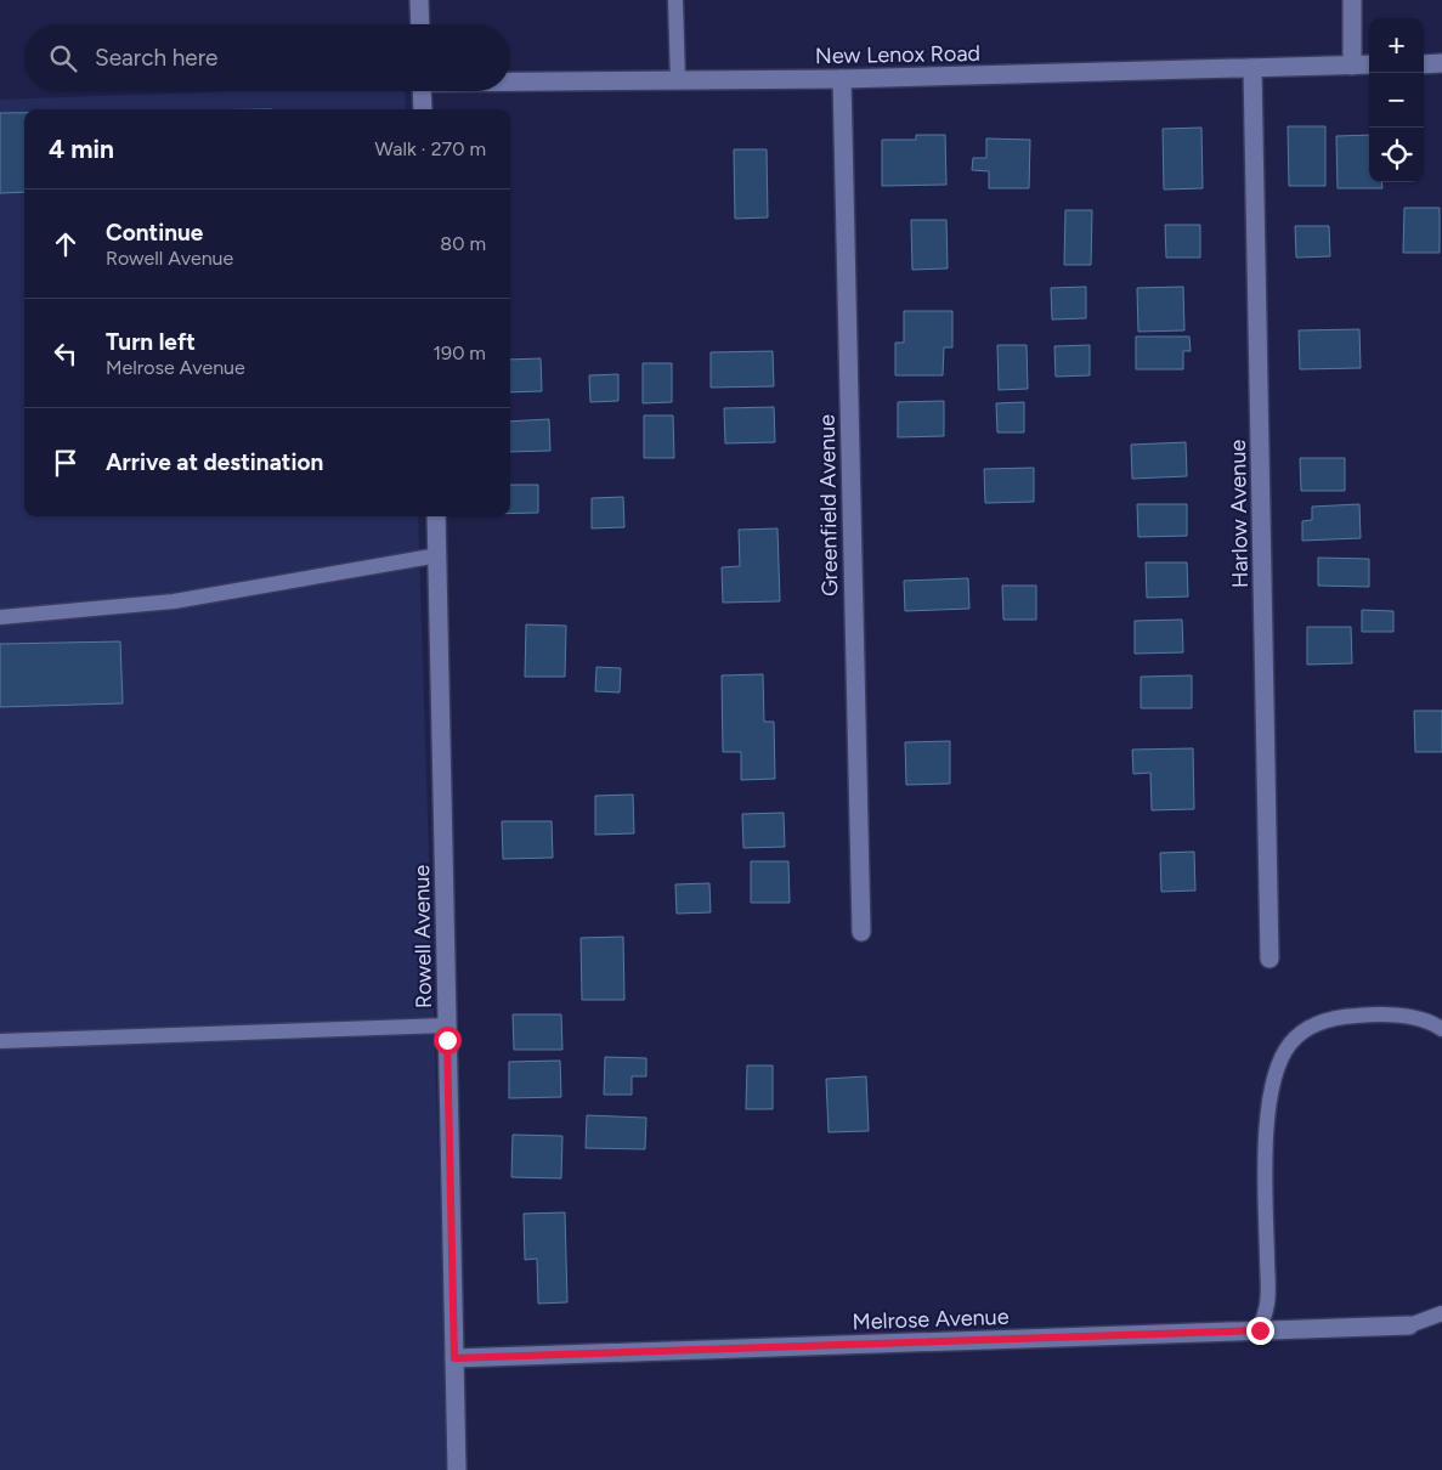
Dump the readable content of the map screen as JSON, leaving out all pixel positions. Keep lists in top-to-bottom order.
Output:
{
  "streets": {
    "street": [
      "New Lenox Road",
      "Greenfield Avenue",
      "Harlow Avenue",
      "Rowell Avenue",
      "Melrose Avenue"
    ]
  },
  "crossings": [
    ["New Lenox Road", "Greenfield Avenue"],
    ["New Lenox Road", "Harlow Avenue"],
    ["Rowell Avenue", "Melrose Avenue"]
  ],
  "page": {
    "map_buttons": ["+", "−"],
    "search": "Search here",
    "heading": ["4 min", "Walk · 270 m"],
    "list": [
      ["Continue", "Rowell Avenue", "80 m"],
      ["Turn left", "Melrose Avenue", "190 m"],
      "Arrive at destination"
    ]
  }
}
